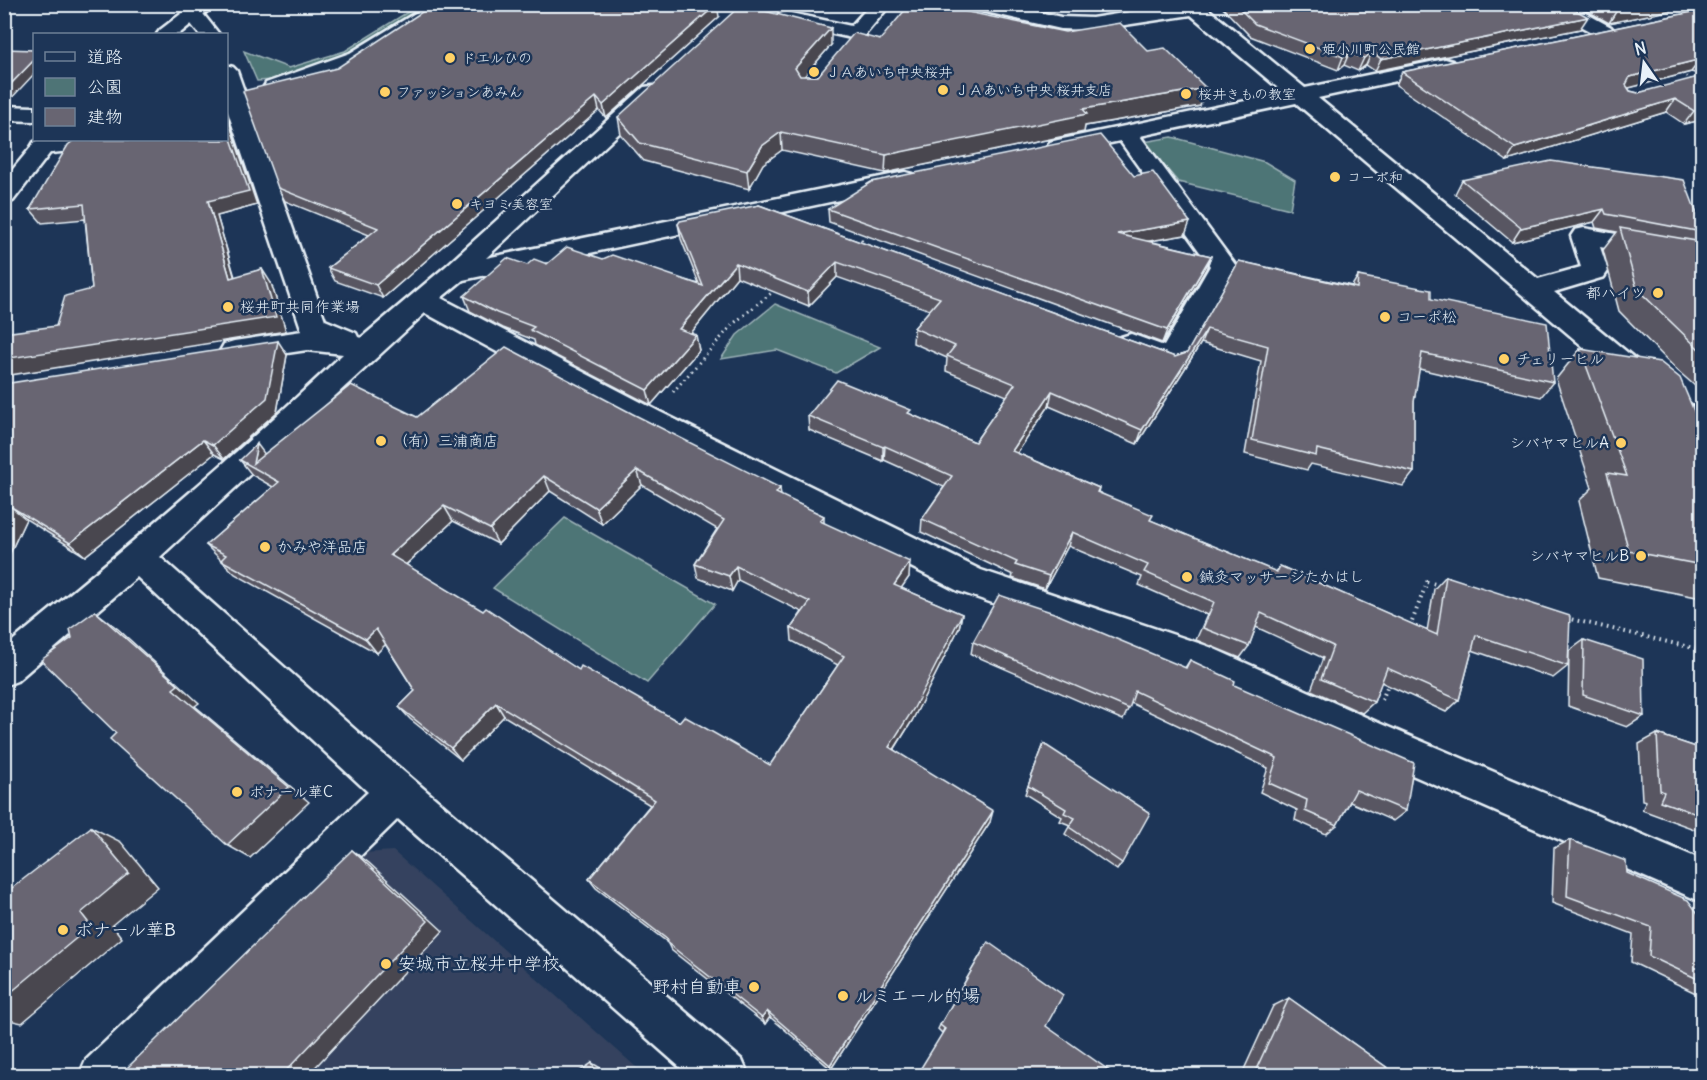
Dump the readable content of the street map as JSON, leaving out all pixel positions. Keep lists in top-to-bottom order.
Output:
{
  "places": [
    "姫小川町公民館",
    "ドエルひの",
    "ＪＡあいち中央桜井",
    "ＪＡあいち中央 桜井支店",
    "ファッションあみん",
    "桜井きもの教室",
    "コーポ和",
    "キヨミ美容室",
    "都ハイツ",
    "桜井町共同作業場",
    "コーポ松",
    "チェリーヒル",
    "（有）三浦商店",
    "シバヤマヒルA",
    "かみや洋品店",
    "シバヤマヒルB",
    "鍼灸マッサージたかはし",
    "ボナール華C",
    "ボナール華B",
    "安城市立桜井中学校",
    "野村自動車",
    "ルミエール的場"
  ],
  "legend": ["道路", "公園", "建物"],
  "north": "top"
}
